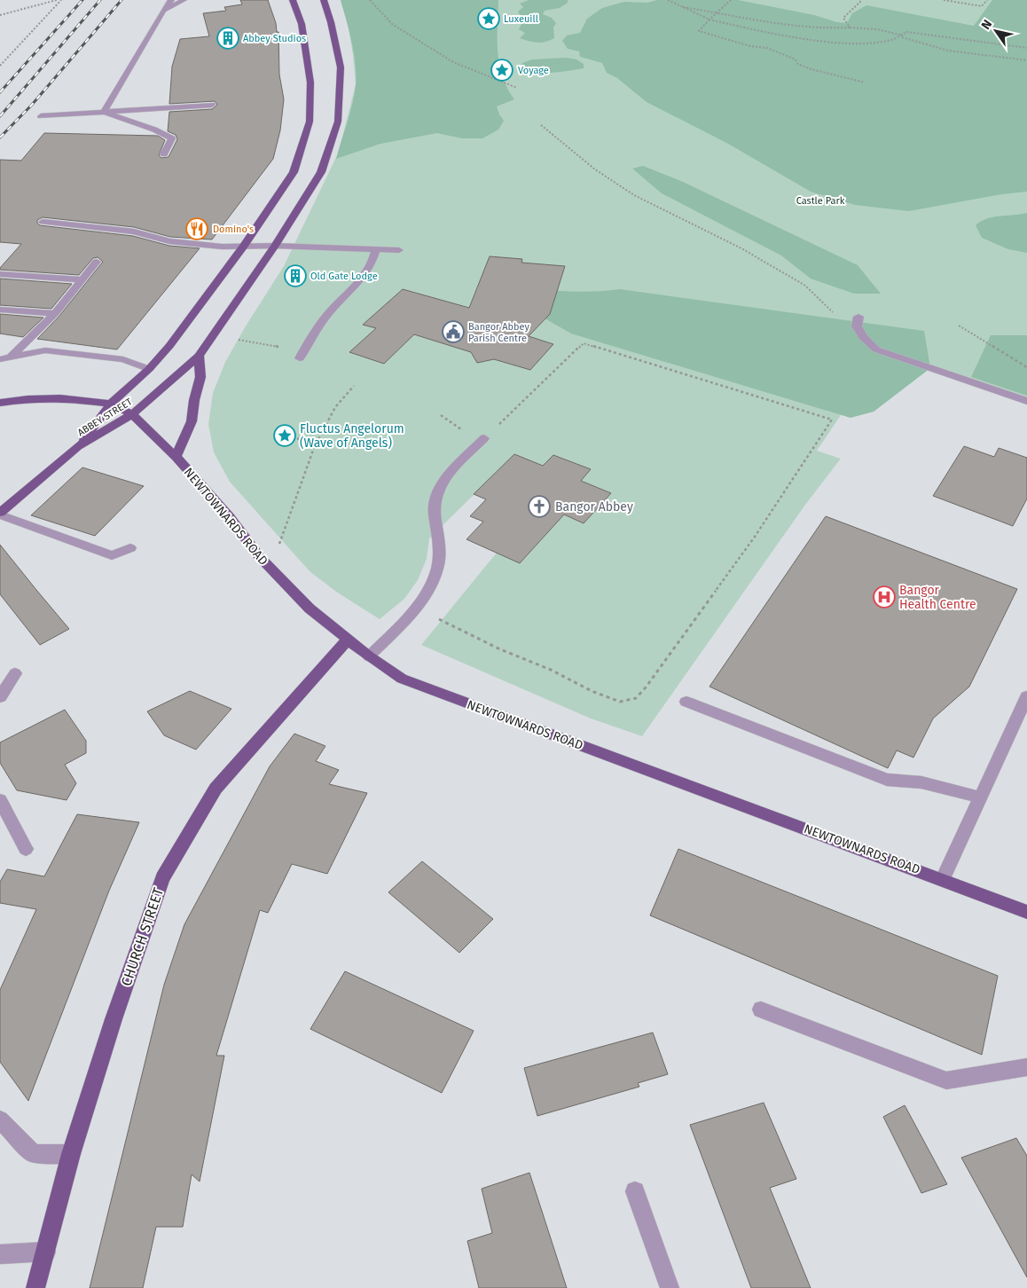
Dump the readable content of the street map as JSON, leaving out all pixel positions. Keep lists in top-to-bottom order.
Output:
{
  "streets": {
    "main road": ["ABBEY STREET", "NEWTOWNARDS ROAD", "CHURCH STREET"]
  },
  "crossings": [
    ["ABBEY STREET", "NEWTOWNARDS ROAD"],
    ["NEWTOWNARDS ROAD", "CHURCH STREET"]
  ],
  "parks": ["Castle Park"],
  "places": {
    "place": ["Luxeuill", "Voyage", "Fluctus Angelorum (Wave of Angels)"],
    "building": ["Abbey Studios", "Old Gate Lodge"],
    "restaurant": ["Domino's"],
    "public building": ["Bangor Abbey Parish Centre"],
    "church": ["Bangor Abbey"],
    "hospital": ["Bangor Health Centre"]
  },
  "north": "top left"
}
